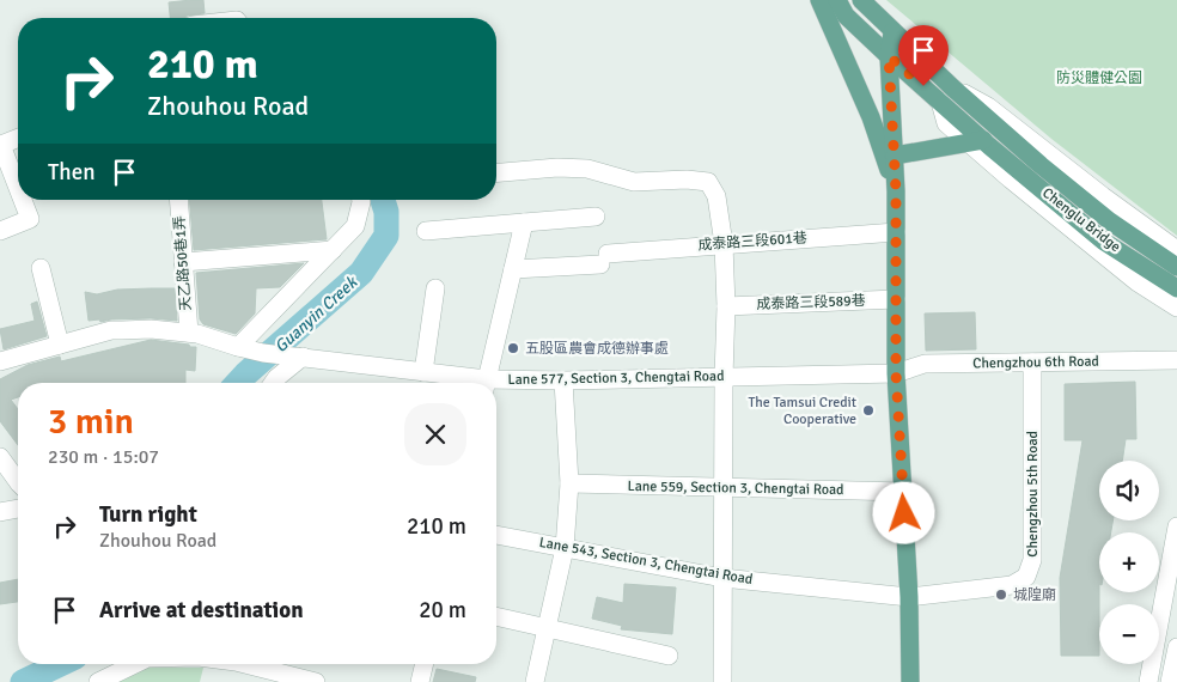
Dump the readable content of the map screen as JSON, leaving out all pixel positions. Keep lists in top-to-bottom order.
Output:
{
  "streets": {
    "main road": ["Chenglu Bridge"],
    "street": [
      "成泰路三段601巷",
      "天乙路50巷1弄",
      "成泰路三段589巷",
      "Chengzhou 6th Road",
      "Lane 577, Section 3, Chengtai Road",
      "Lane 559, Section 3, Chengtai Road",
      "Chengzhou 5th Road",
      "Lane 543, Section 3, Chengtai Road"
    ]
  },
  "crossings": [
    ["Chengzhou 6th Road", "Lane 577, Section 3, Chengtai Road"],
    ["Chengzhou 6th Road", "Chengzhou 5th Road"],
    ["Chengzhou 5th Road", "Lane 543, Section 3, Chengtai Road"]
  ],
  "water": ["Guanyin Creek"],
  "parks": ["防災體健公園"],
  "places": ["五股區農會成德辦事處", "The Tamsui Credit Cooperative", "城隍廟"],
  "page": {
    "turn": ["210 m", "Zhouhou Road"],
    "then": "Then",
    "heading": ["3 min", "230 m · 15:07"],
    "map_buttons": ["+", "−"],
    "list": [
      {
        "name": "Turn right",
        "note": "Zhouhou Road",
        "value": "210 m"
      },
      {
        "name": "Arrive at destination",
        "value": "20 m"
      }
    ]
  }
}
